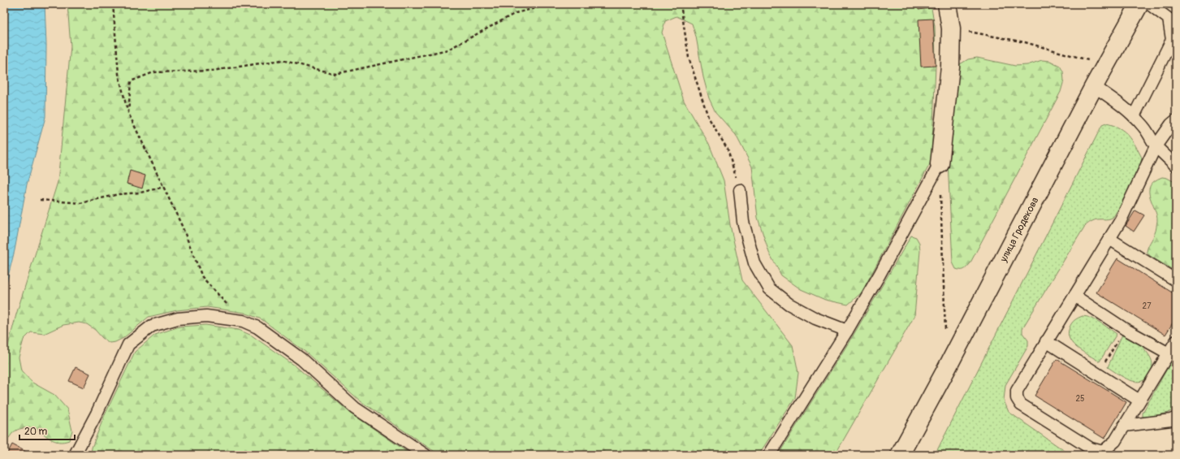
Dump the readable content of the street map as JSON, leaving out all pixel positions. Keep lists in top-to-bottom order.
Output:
{
  "streets": {
    "main road": ["улица Гродекова"]
  },
  "house_numbers": ["27", "25"],
  "scale_bar": "20 m"
}
